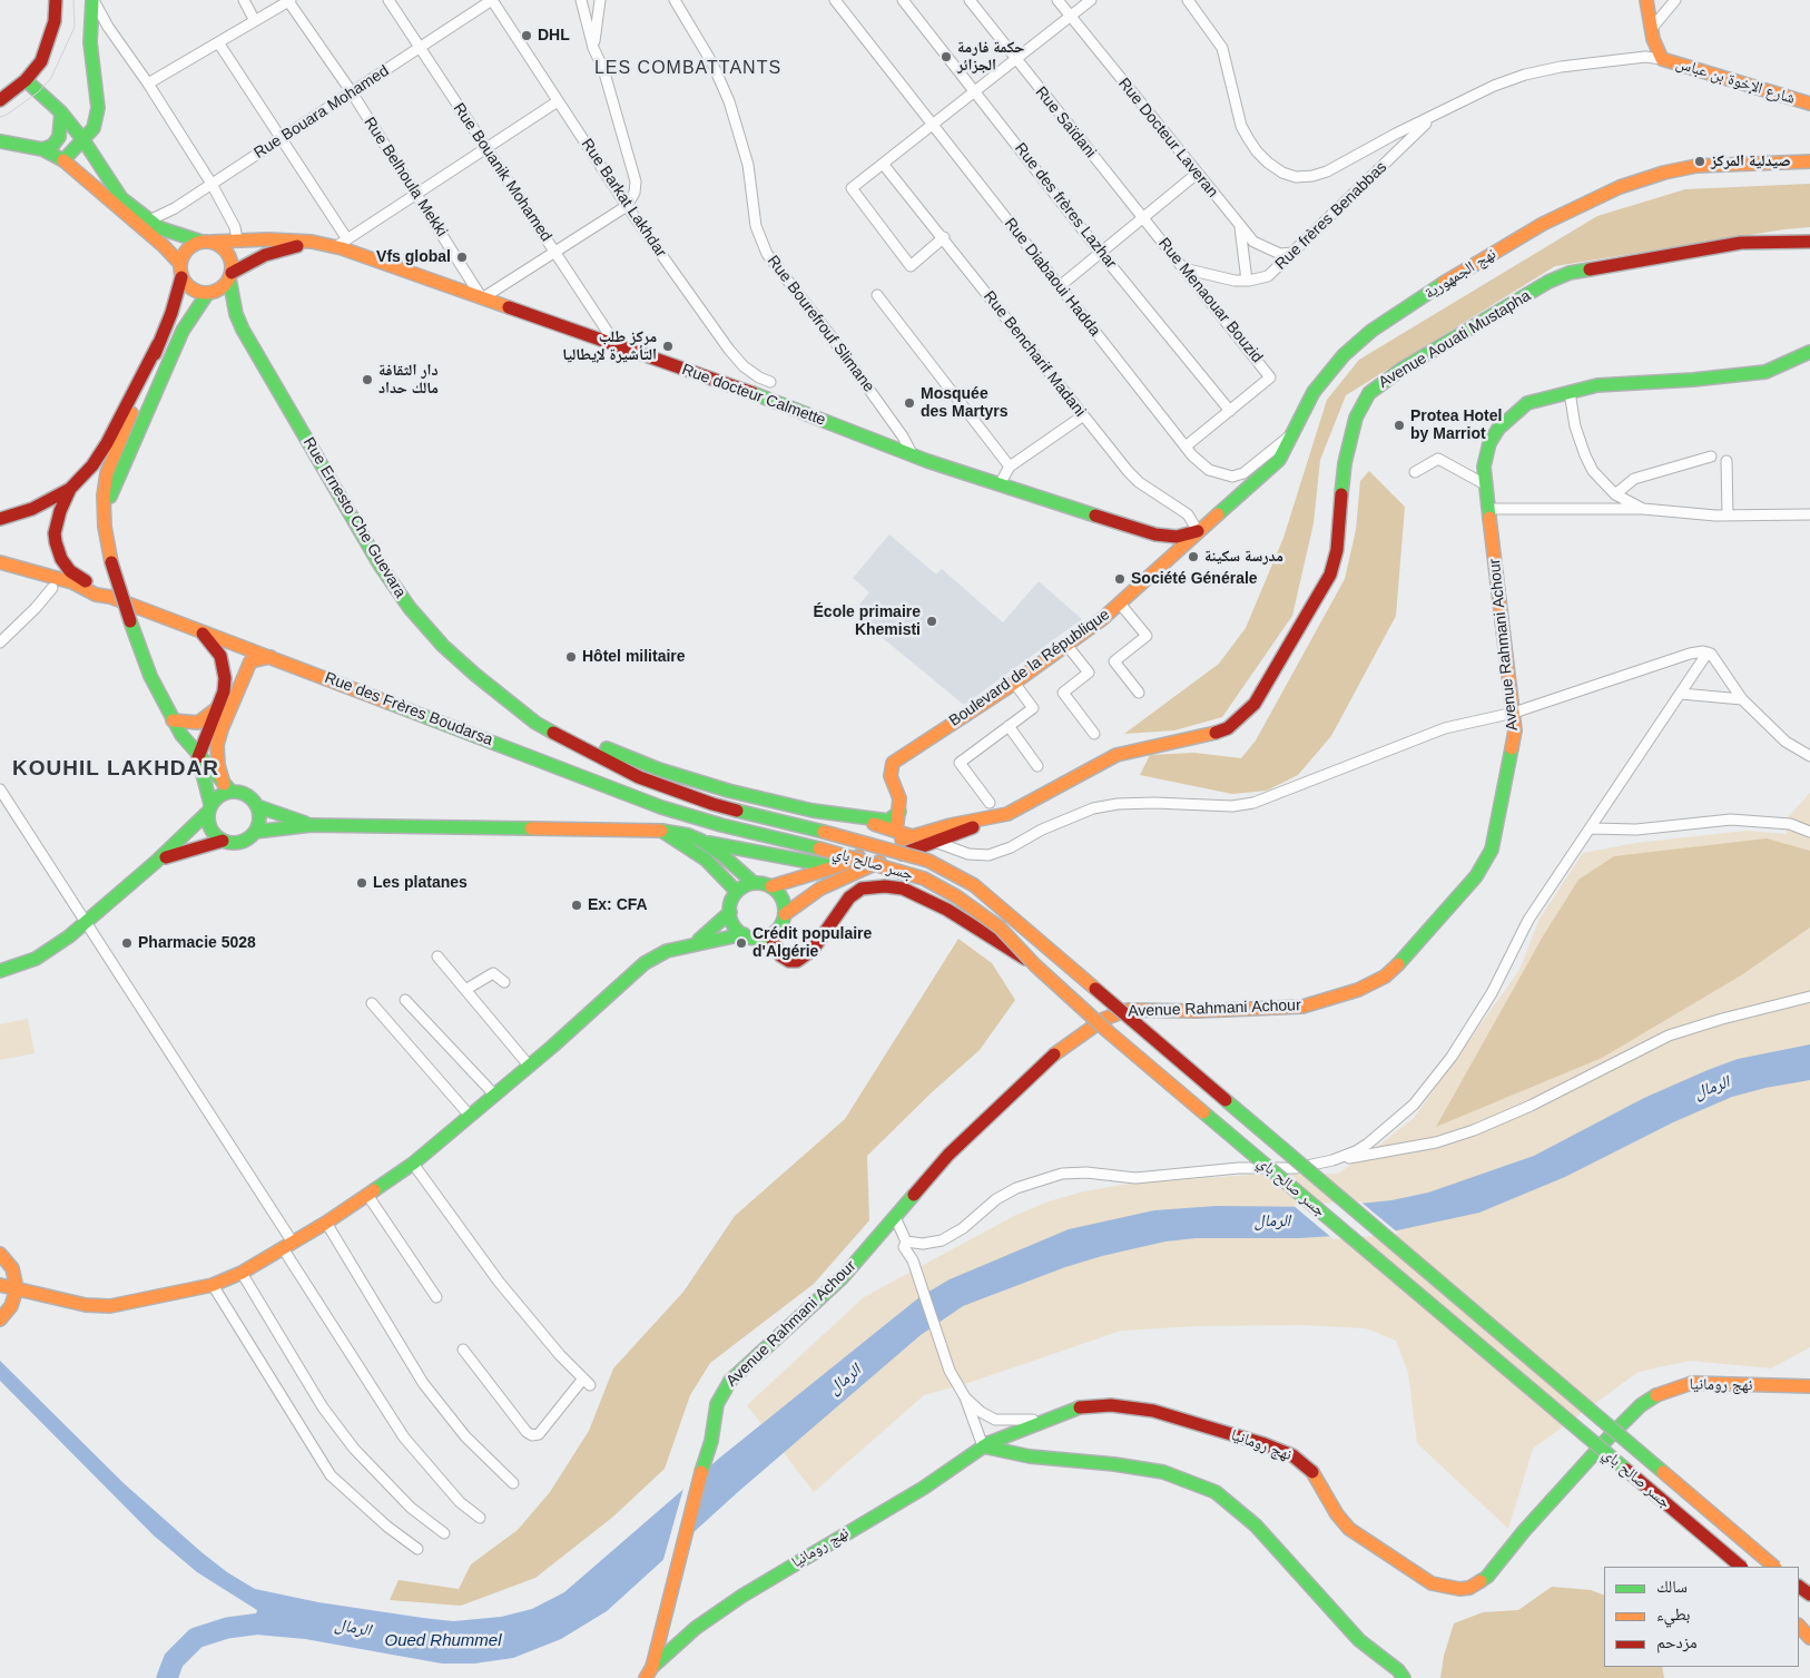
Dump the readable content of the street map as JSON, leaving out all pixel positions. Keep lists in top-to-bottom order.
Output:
{
  "streets": {
    "main road": [
      "شارع الإخوة بن عباس",
      "نهج الجمهورية",
      "Avenue Aouati Mustapha",
      "Rue docteur Calmette",
      "Rue Ernesto Che Guevara",
      "Avenue Rahmani Achour",
      "Boulevard de la République",
      "Rue des Frères Boudarsa",
      "جسر صالح باي",
      "نهج رومانيا"
    ],
    "street": [
      "Rue Bouara Mohamed",
      "Rue Saïdani",
      "Rue Docteur Laveran",
      "Rue Bouanik Mohamed",
      "Rue Belhoula Mekki",
      "Rue Barkat Lakhdar",
      "Rue des frères Lazhar",
      "Rue frères Benabbas",
      "Rue Diabaoui Hadda",
      "Rue Menaouar Bouzid",
      "Rue Bourefrouf Slimane",
      "Rue Bencharif Madani"
    ]
  },
  "crossings": [
    ["Rue Bouara Mohamed", "Rue Bouanik Mohamed"],
    ["Rue Bouara Mohamed", "Rue Belhoula Mekki"],
    ["Rue Bouara Mohamed", "Rue Barkat Lakhdar"],
    ["Rue Saïdani", "Rue Menaouar Bouzid"],
    ["Rue Docteur Laveran", "Rue frères Benabbas"],
    ["Rue Bouanik Mohamed", "Rue docteur Calmette"],
    ["Rue Belhoula Mekki", "Rue docteur Calmette"],
    ["Rue des frères Lazhar", "Rue Menaouar Bouzid"],
    ["Rue frères Benabbas", "Rue Menaouar Bouzid"],
    ["نهج الجمهورية", "Rue Diabaoui Hadda"],
    ["نهج الجمهورية", "Rue Bencharif Madani"],
    ["نهج الجمهورية", "Rue docteur Calmette"],
    ["نهج الجمهورية", "Boulevard de la République"],
    ["Rue Diabaoui Hadda", "Rue Menaouar Bouzid"],
    ["Rue Bourefrouf Slimane", "Rue docteur Calmette"],
    ["Rue Bencharif Madani", "Rue docteur Calmette"],
    ["Rue Bencharif Madani", "Boulevard de la République"],
    ["Rue docteur Calmette", "Rue Ernesto Che Guevara"],
    ["Rue docteur Calmette", "Boulevard de la République"],
    ["Avenue Rahmani Achour", "نهج رومانيا"],
    ["Rue des Frères Boudarsa", "جسر صالح باي"]
  ],
  "districts": ["LES COMBATTANTS", "KOUHIL LAKHDAR"],
  "water": ["الرمال", "Oued Rhummel"],
  "places": [
    "DHL",
    "حكمة فارمة الجزائر",
    "صيدلية المركز",
    "Vfs global",
    "مركز طلب التأشيرة لإيطاليا",
    "دار الثقافة مالك حداد",
    "Mosquée des Martyrs",
    "Protea Hotel by Marriot",
    "مدرسة سكينة",
    "Société Générale",
    "École primaire Khemisti",
    "Hôtel militaire",
    "Les platanes",
    "Ex: CFA",
    "Pharmacie 5028",
    "Crédit populaire d'Algérie"
  ],
  "legend": ["سالك", "بطيء", "مزدحم"]
}
